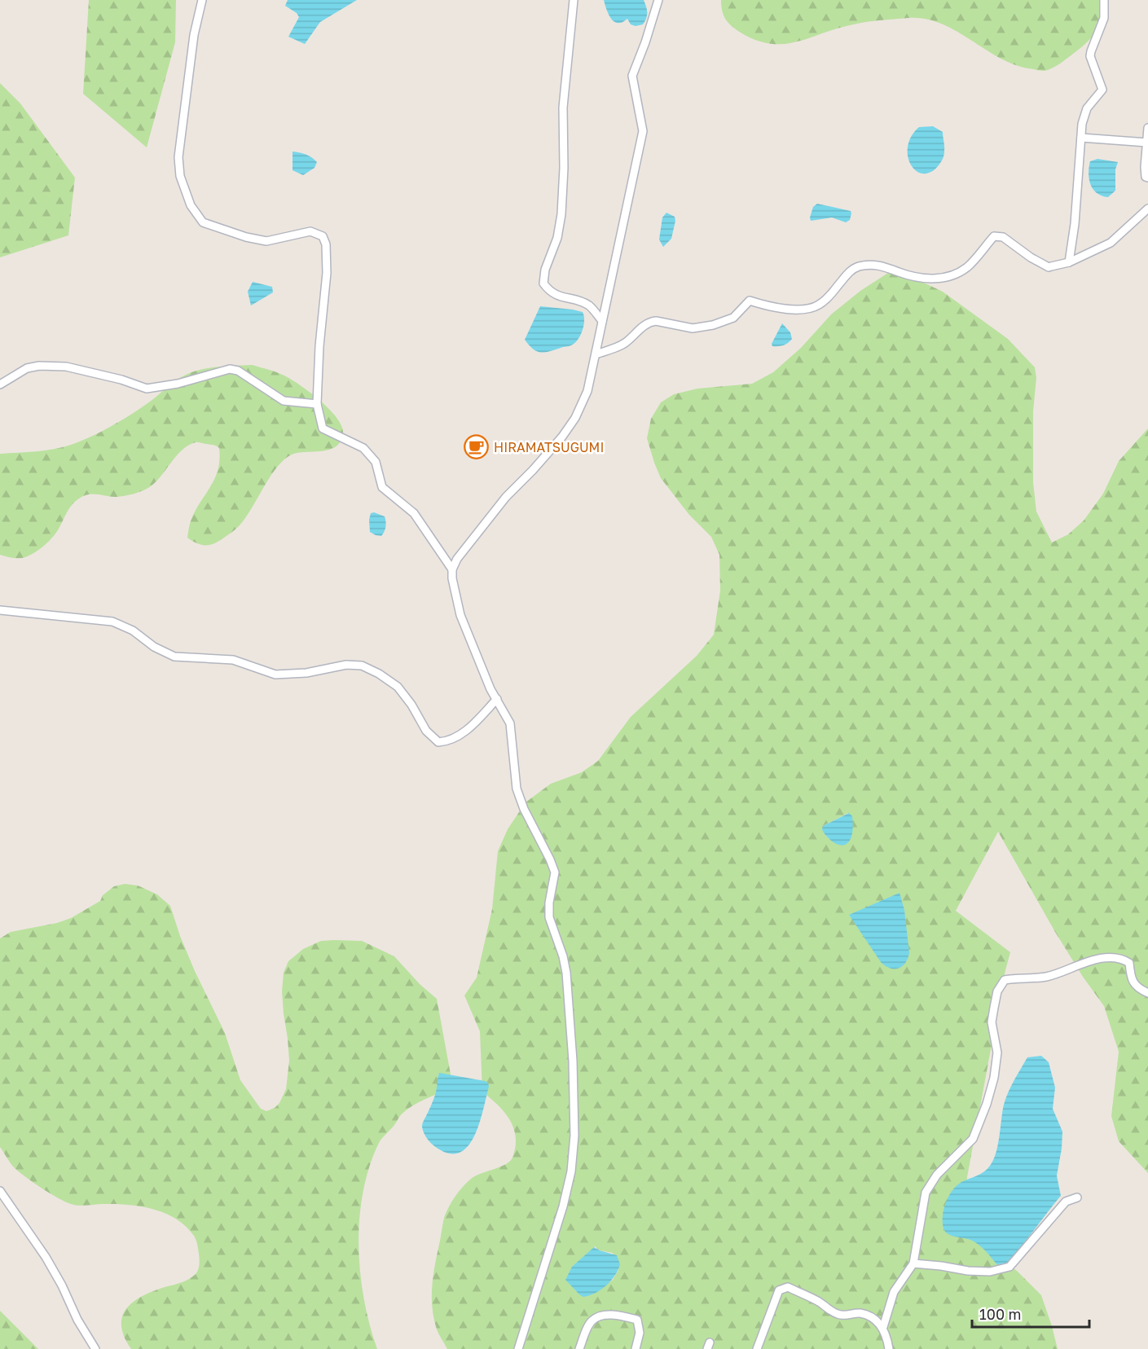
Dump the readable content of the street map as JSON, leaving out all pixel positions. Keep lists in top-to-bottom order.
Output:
{
  "places": {
    "cafe": ["HIRAMATSUGUMI"]
  },
  "scale_bar": "100 m"
}
